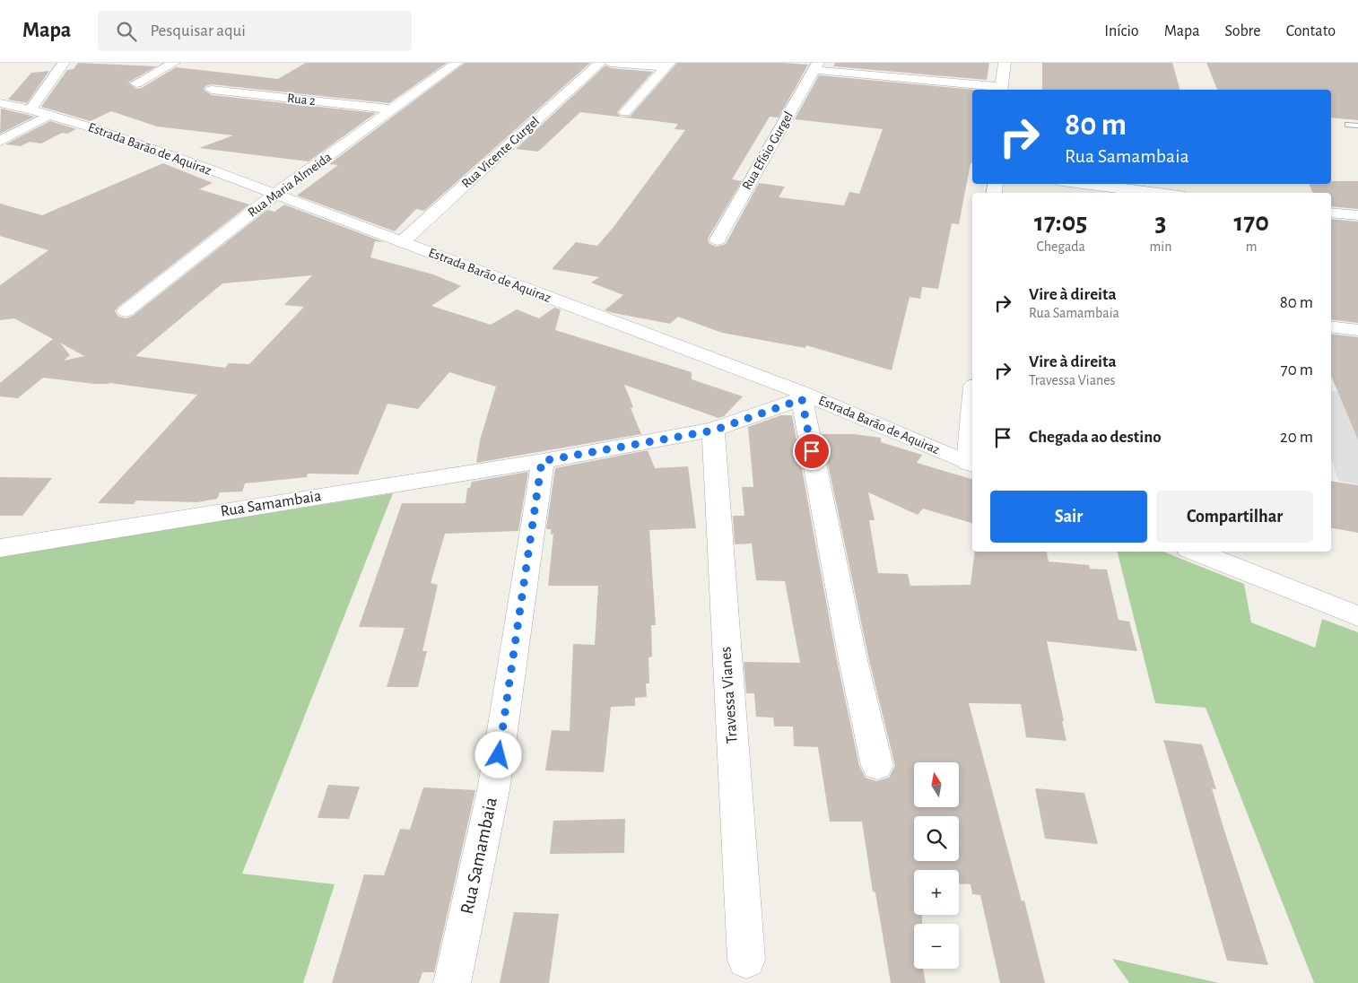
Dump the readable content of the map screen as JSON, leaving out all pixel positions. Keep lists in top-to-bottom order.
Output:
{
  "streets": {
    "street": [
      "Rua 2",
      "Estrada Barão de Aquiraz",
      "Rua Efísio Gurgel",
      "Rua Vicente Gurgel",
      "Rua Maria Almeida",
      "Rua Samambaia",
      "Travessa Vianes"
    ]
  },
  "crossings": [
    ["Rua 2", "Rua Maria Almeida"],
    ["Estrada Barão de Aquiraz", "Rua Vicente Gurgel"],
    ["Estrada Barão de Aquiraz", "Rua Maria Almeida"],
    ["Estrada Barão de Aquiraz", "Rua Samambaia"],
    ["Rua Samambaia", "Travessa Vianes"]
  ],
  "north": "top",
  "page": {
    "header": "Mapa",
    "search": "Pesquisar aqui",
    "nav": [
      "Início",
      "Mapa",
      "Sobre",
      "Contato"
    ],
    "turn": ["80 m", "Rua Samambaia"],
    "eta": [
      "17:05",
      "Chegada",
      "3",
      "min",
      "170",
      "m"
    ],
    "list": [
      {
        "name": "Vire à direita",
        "note": "Rua Samambaia",
        "value": "80 m"
      },
      {
        "name": "Vire à direita",
        "note": "Travessa Vianes",
        "value": "70 m"
      },
      {
        "name": "Chegada ao destino",
        "value": "20 m"
      }
    ],
    "buttons": ["Sair", "Compartilhar"],
    "map_buttons": ["+", "−"]
  }
}
